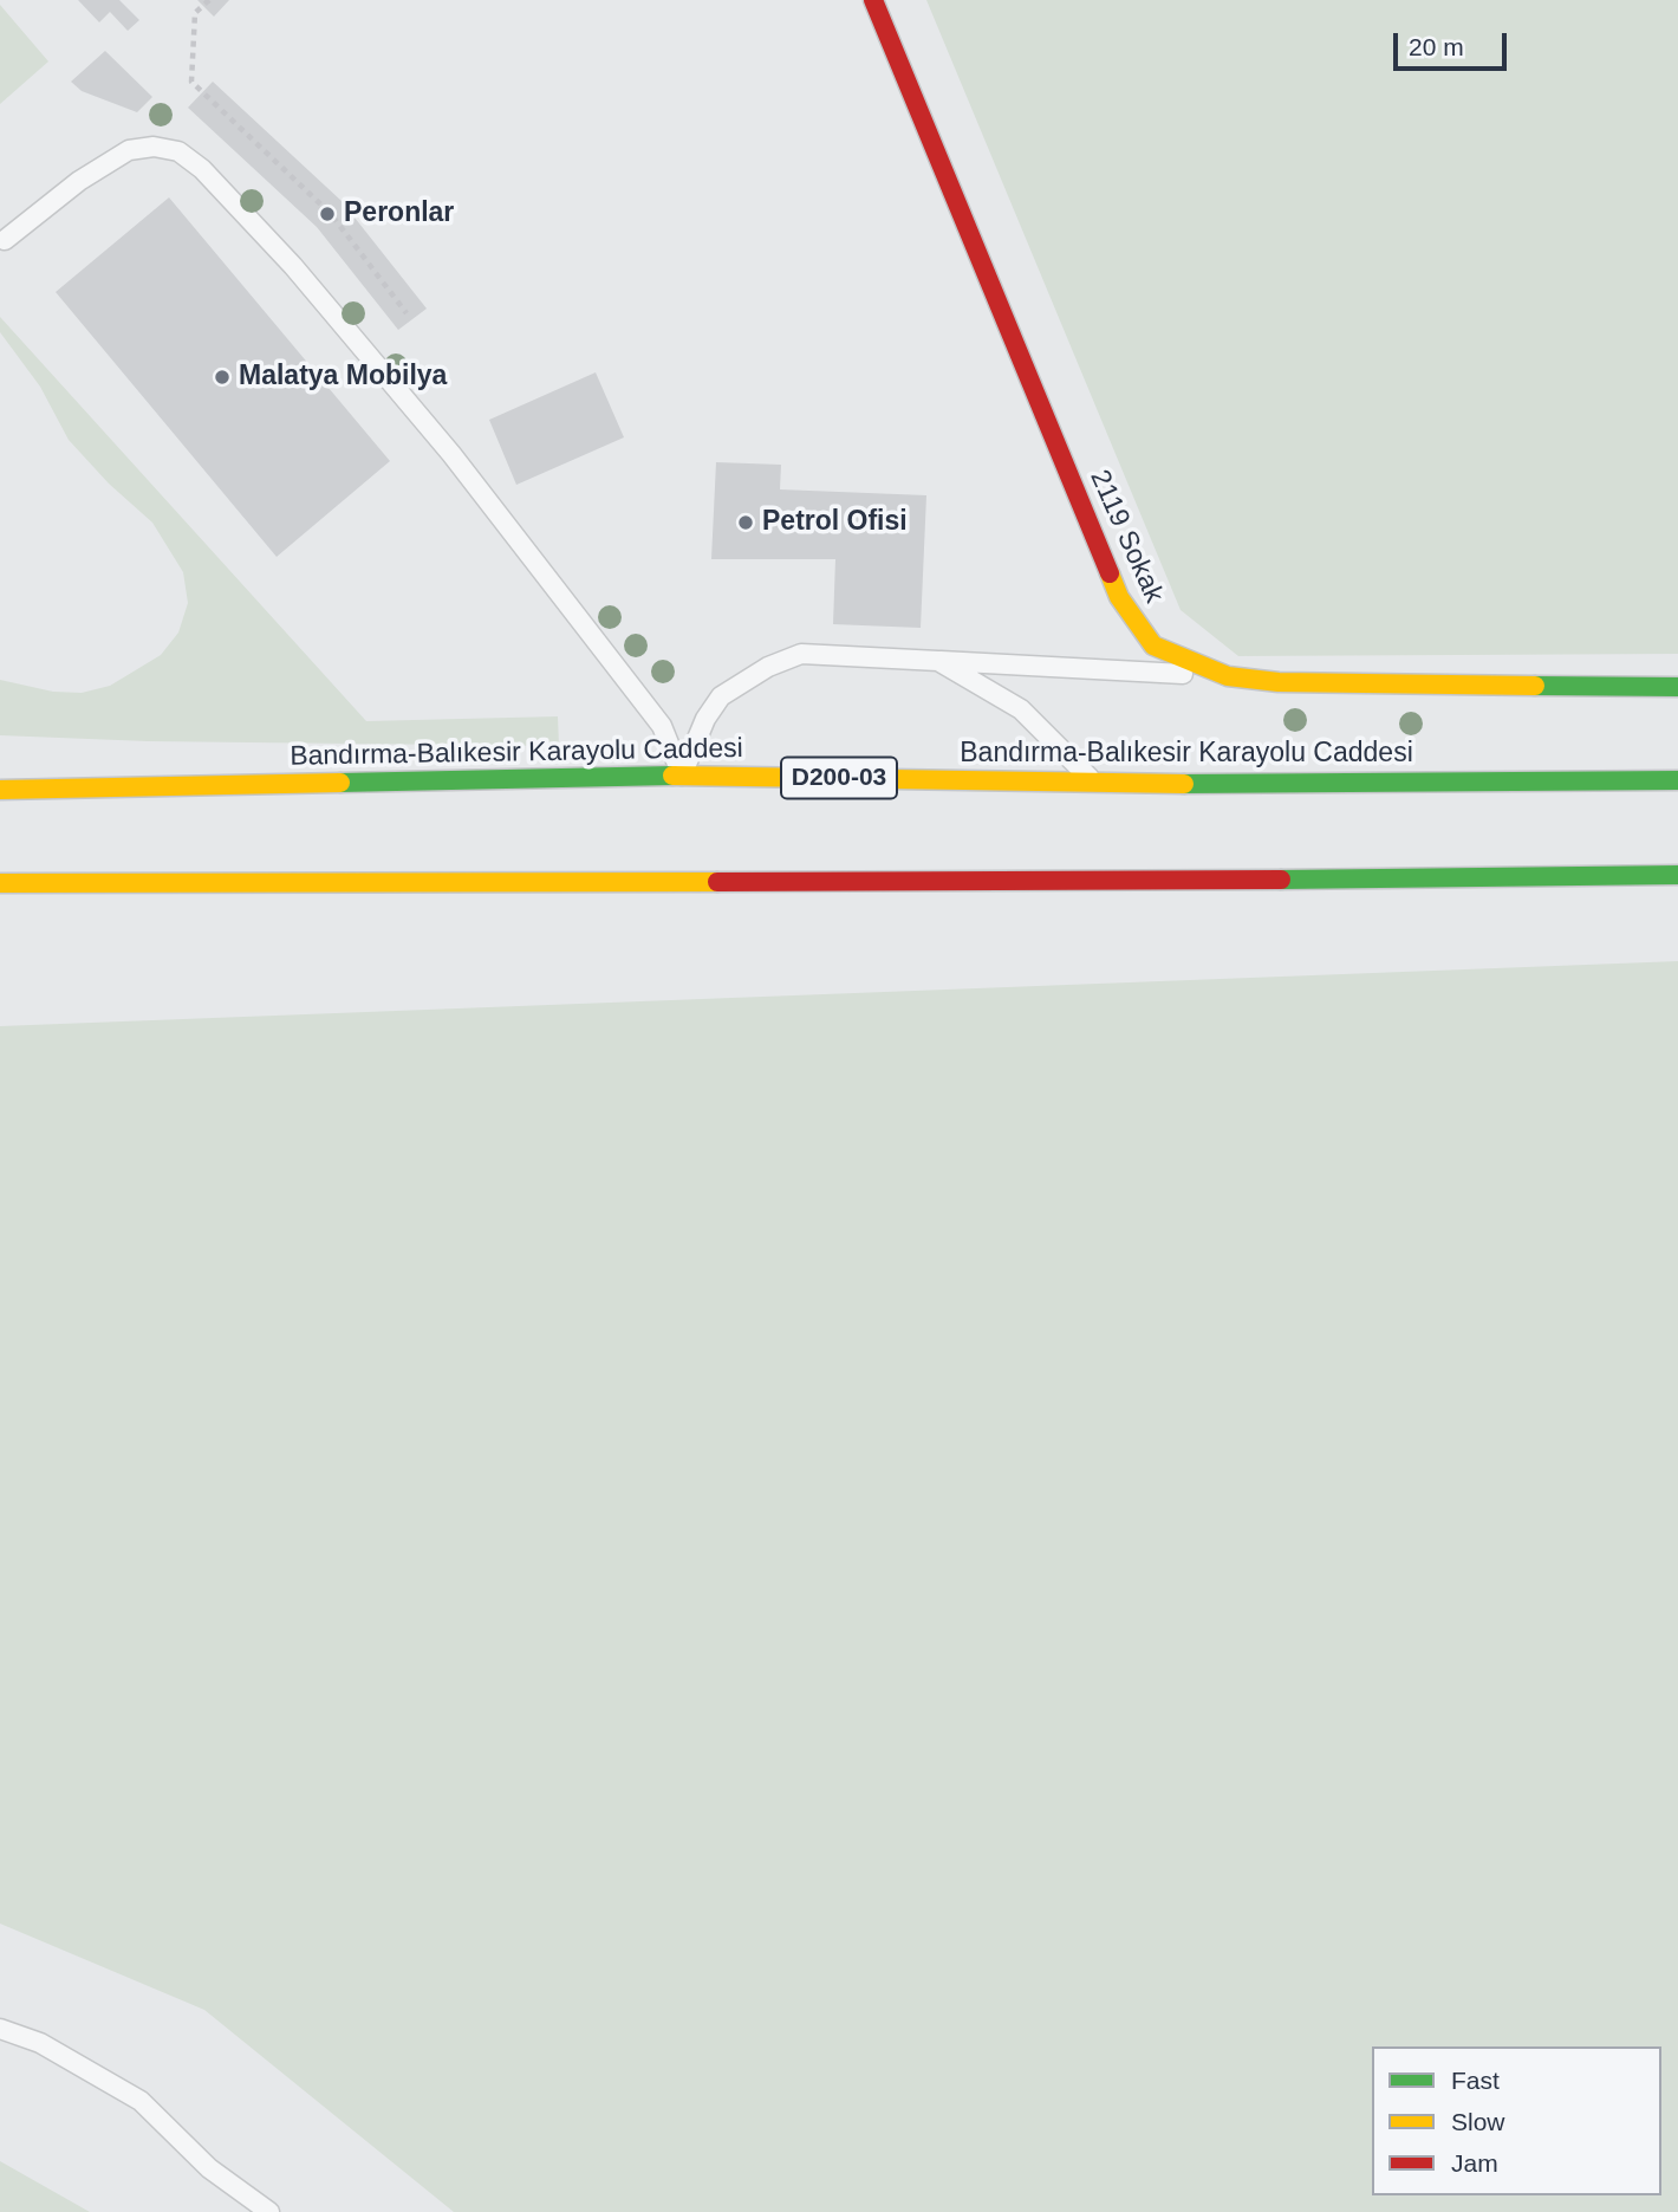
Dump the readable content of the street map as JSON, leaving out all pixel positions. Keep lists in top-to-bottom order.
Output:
{
  "streets": {
    "main road": ["2119 Sokak", "Bandırma-Balıkesir Karayolu Caddesi", "D200-03"]
  },
  "places": ["Peronlar", "Malatya Mobilya", "Petrol Ofisi"],
  "legend": ["Fast", "Slow", "Jam"],
  "scale_bar": "20 m"
}
